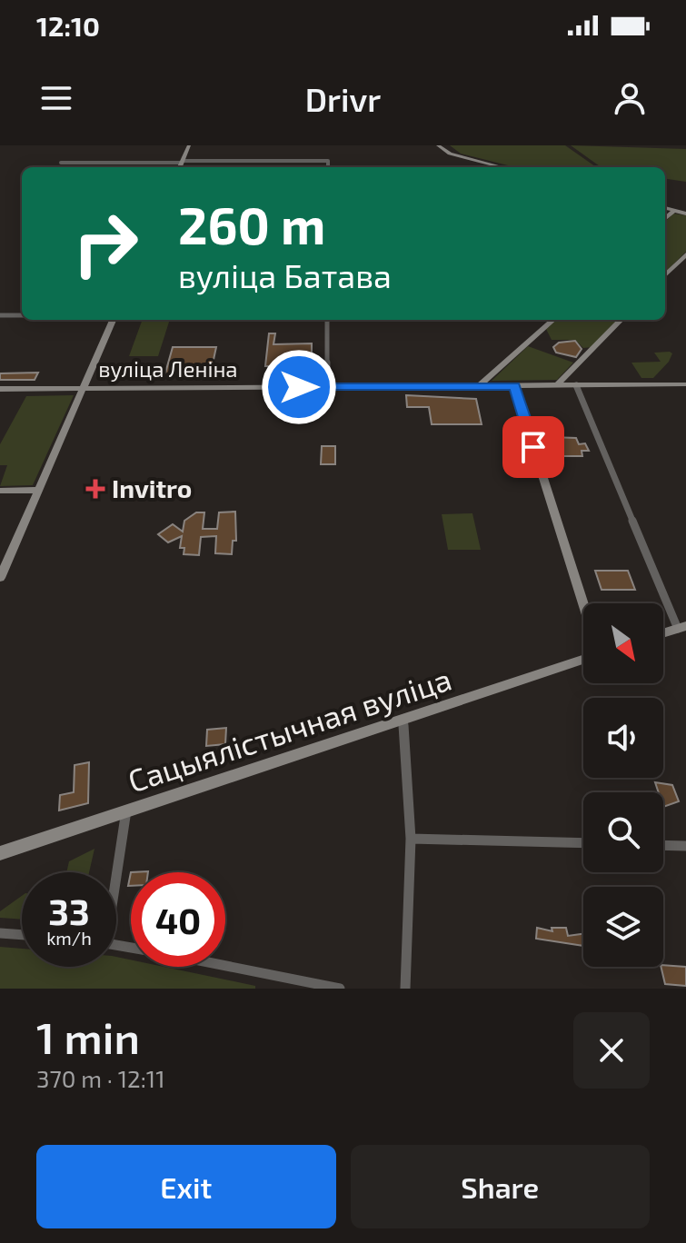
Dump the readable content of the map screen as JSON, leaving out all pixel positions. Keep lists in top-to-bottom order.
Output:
{
  "streets": {
    "street": ["вуліца Леніна", "Сацыялістычная вуліца"]
  },
  "places": {
    "health": ["Invitro"]
  },
  "north": "bottom right",
  "page": {
    "status": "12:10",
    "header": "Drivr",
    "turn": ["260 m", "вуліца Батава"],
    "speed": "33 km/h",
    "limit": "40",
    "heading": ["1 min", "370 m · 12:11"],
    "buttons": ["Exit", "Share"]
  }
}
